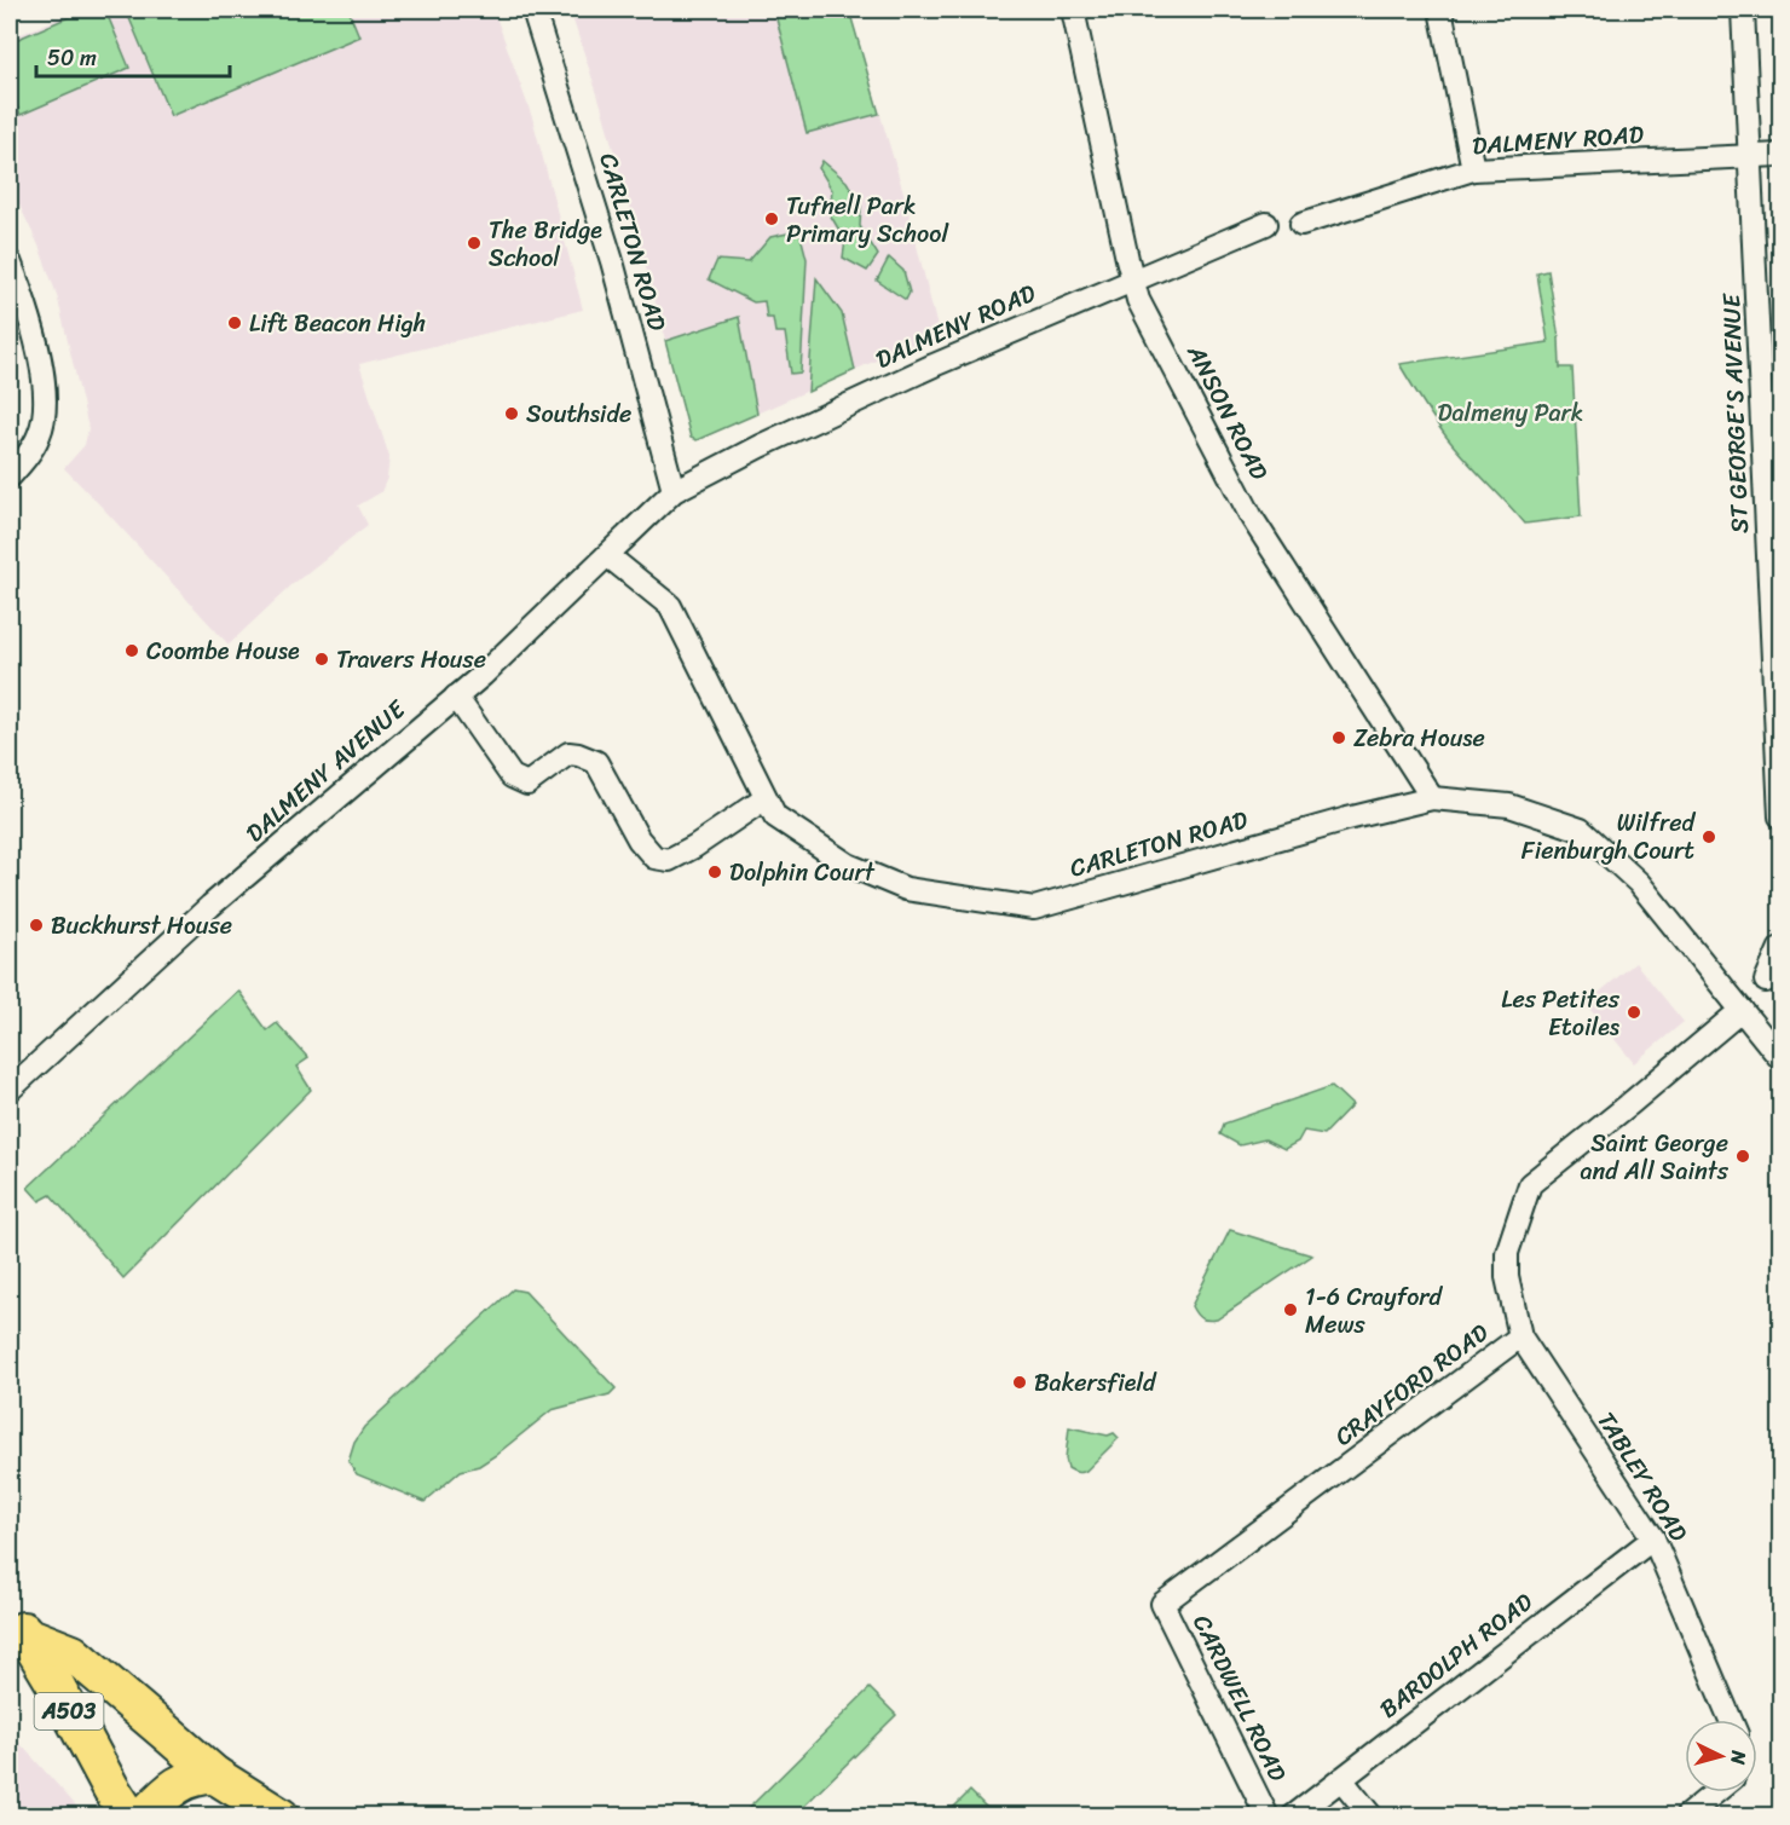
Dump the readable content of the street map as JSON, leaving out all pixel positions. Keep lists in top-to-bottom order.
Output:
{
  "streets": {
    "highway": ["A503"],
    "street": [
      "DALMENY ROAD",
      "CARLETON ROAD",
      "ANSON ROAD",
      "ST GEORGE'S AVENUE",
      "DALMENY AVENUE",
      "CRAYFORD ROAD",
      "TABLEY ROAD",
      "BARDOLPH ROAD",
      "CARDWELL ROAD"
    ]
  },
  "crossings": [
    ["DALMENY ROAD", "CARLETON ROAD"],
    ["DALMENY ROAD", "ANSON ROAD"],
    ["DALMENY ROAD", "ST GEORGE'S AVENUE"],
    ["DALMENY ROAD", "DALMENY AVENUE"],
    ["CARLETON ROAD", "ANSON ROAD"],
    ["CARLETON ROAD", "DALMENY AVENUE"],
    ["CARLETON ROAD", "CRAYFORD ROAD"],
    ["CRAYFORD ROAD", "TABLEY ROAD"],
    ["CRAYFORD ROAD", "CARDWELL ROAD"],
    ["TABLEY ROAD", "BARDOLPH ROAD"]
  ],
  "parks": ["Dalmeny Park"],
  "places": [
    "Tufnell Park Primary School",
    "The Bridge School",
    "Lift Beacon High",
    "Southside",
    "Coombe House",
    "Travers House",
    "Zebra House",
    "Wilfred Fienburgh Court",
    "Dolphin Court",
    "Buckhurst House",
    "Les Petites Etoiles",
    "Saint George and All Saints",
    "1-6 Crayford Mews",
    "Bakersfield"
  ],
  "scale_bar": "50 m",
  "north": "right"
}
